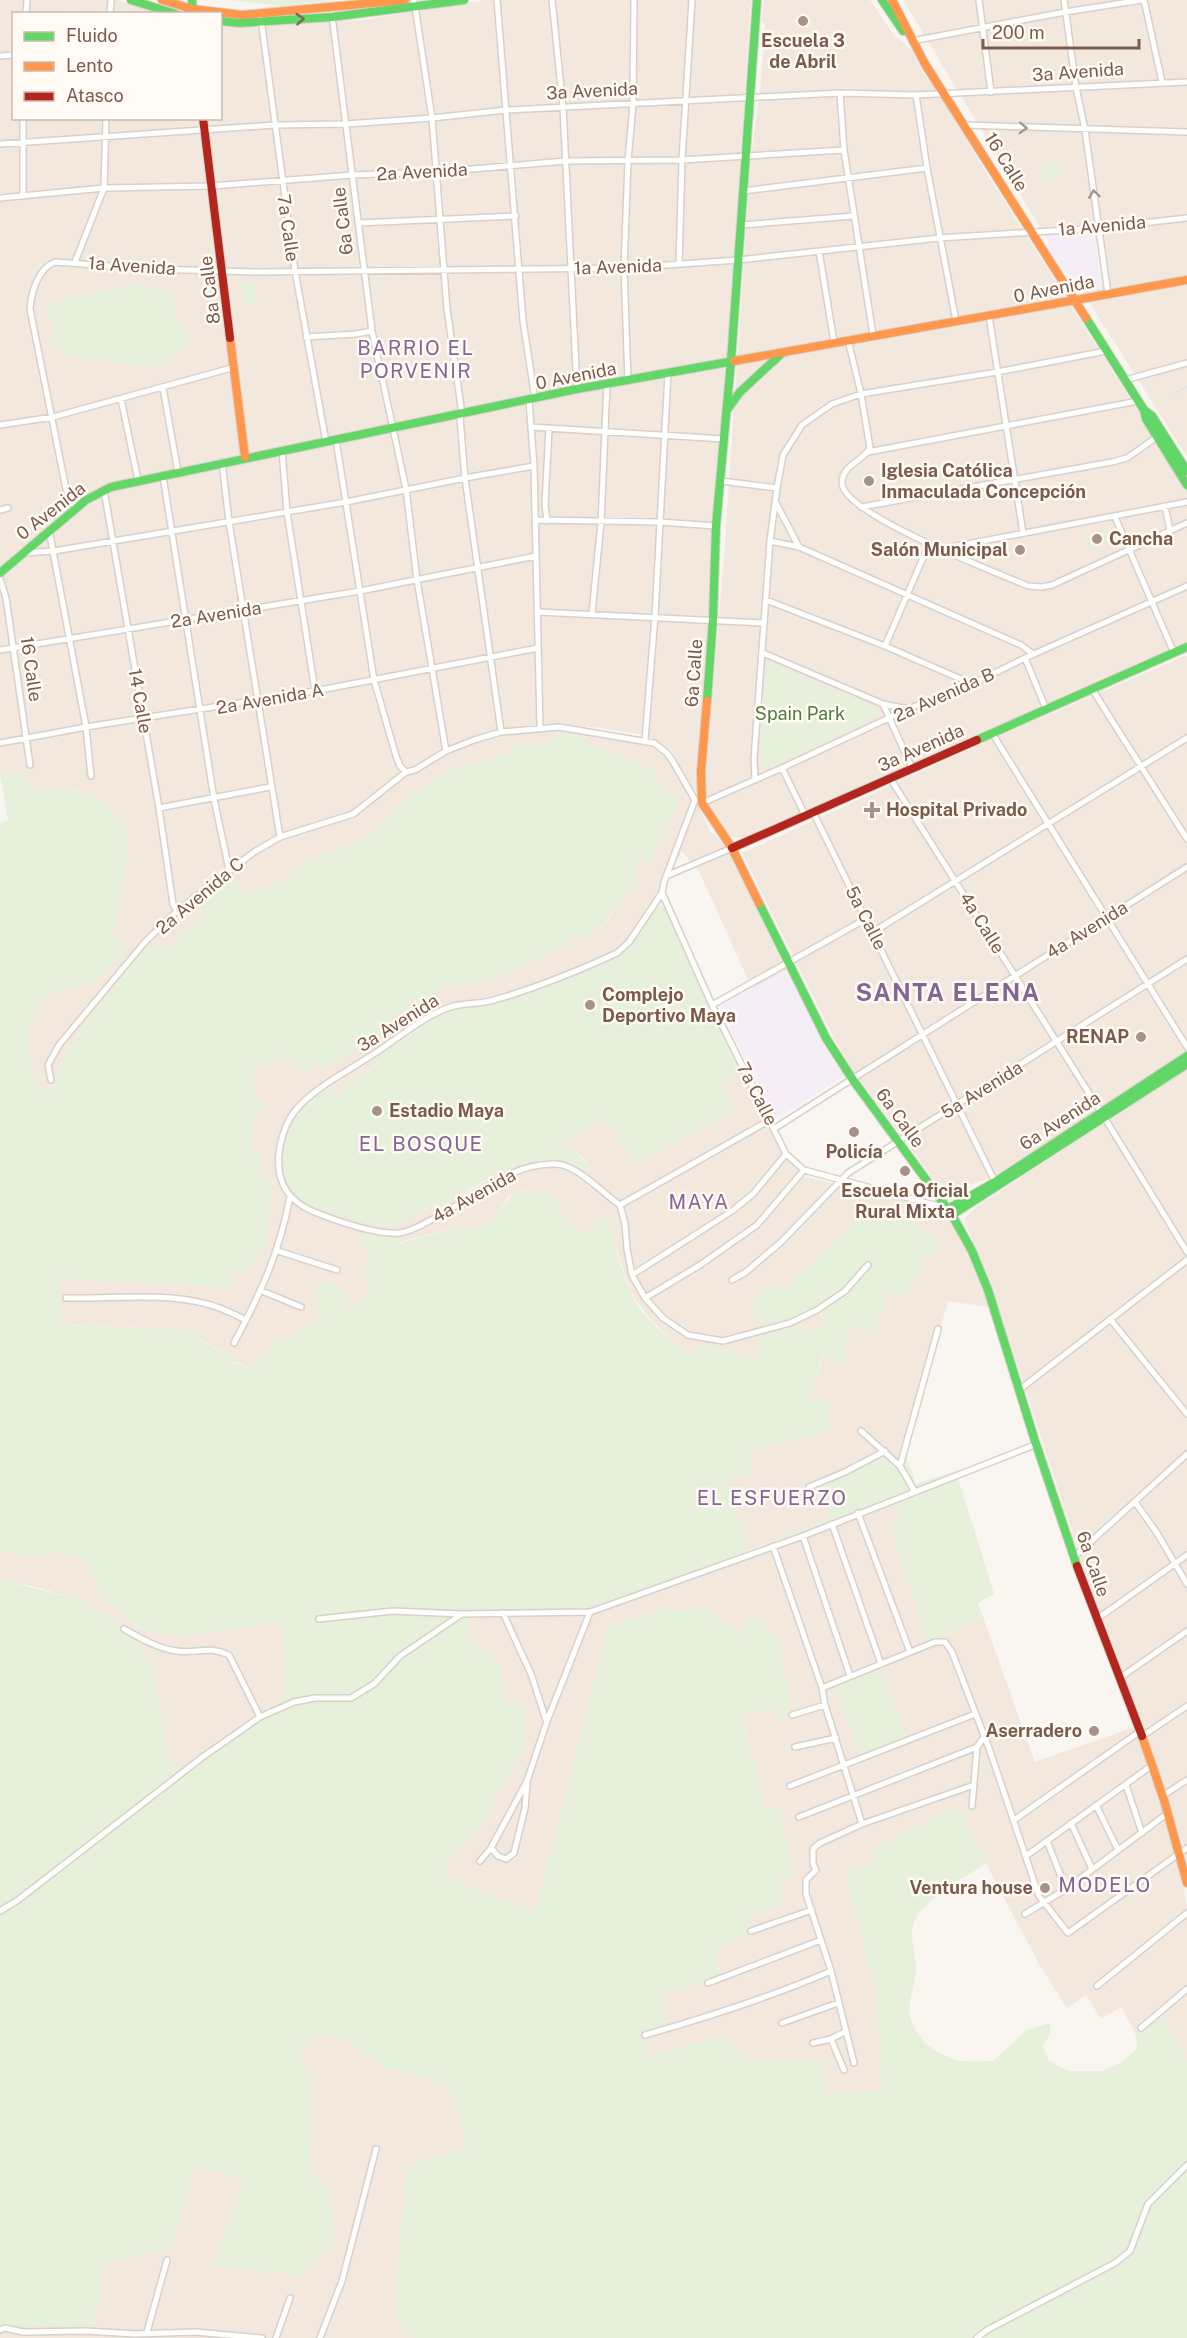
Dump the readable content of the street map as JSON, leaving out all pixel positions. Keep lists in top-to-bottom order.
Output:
{
  "streets": {
    "street": [
      "3a Avenida",
      "16 Calle",
      "2a Avenida",
      "6a Calle",
      "1a Avenida",
      "7a Calle",
      "0 Avenida",
      "8a Calle",
      "2a Avenida B",
      "2a Avenida A",
      "14 Calle",
      "2a Avenida C",
      "5a Calle",
      "4a Calle",
      "4a Avenida",
      "5a Avenida",
      "6a Avenida"
    ]
  },
  "crossings": [
    ["3a Avenida", "16 Calle"],
    ["3a Avenida", "6a Calle"],
    ["3a Avenida", "7a Calle"],
    ["3a Avenida", "8a Calle"],
    ["3a Avenida", "5a Calle"],
    ["3a Avenida", "4a Calle"],
    ["3a Avenida", "4a Avenida"],
    ["16 Calle", "2a Avenida"],
    ["16 Calle", "1a Avenida"],
    ["16 Calle", "0 Avenida"],
    ["16 Calle", "2a Avenida A"],
    ["2a Avenida", "6a Calle"],
    ["2a Avenida", "7a Calle"],
    ["2a Avenida", "8a Calle"],
    ["2a Avenida", "14 Calle"],
    ["6a Calle", "1a Avenida"],
    ["6a Calle", "7a Calle"],
    ["6a Calle", "0 Avenida"],
    ["6a Calle", "2a Avenida B"],
    ["6a Calle", "2a Avenida A"],
    ["6a Calle", "2a Avenida C"],
    ["6a Calle", "4a Avenida"],
    ["6a Calle", "5a Avenida"],
    ["6a Calle", "6a Avenida"],
    ["1a Avenida", "7a Calle"],
    ["1a Avenida", "8a Calle"],
    ["7a Calle", "0 Avenida"],
    ["7a Calle", "4a Avenida"],
    ["7a Calle", "5a Avenida"],
    ["7a Calle", "6a Avenida"],
    ["0 Avenida", "8a Calle"],
    ["0 Avenida", "14 Calle"],
    ["2a Avenida B", "5a Calle"],
    ["2a Avenida A", "14 Calle"],
    ["14 Calle", "2a Avenida C"],
    ["5a Calle", "4a Avenida"],
    ["5a Calle", "5a Avenida"],
    ["5a Calle", "6a Avenida"],
    ["4a Calle", "4a Avenida"],
    ["4a Calle", "5a Avenida"],
    ["4a Calle", "6a Avenida"]
  ],
  "districts": [
    "BARRIO EL PORVENIR",
    "SANTA ELENA",
    "EL BOSQUE",
    "MAYA",
    "EL ESFUERZO",
    "MODELO"
  ],
  "parks": ["Spain Park"],
  "places": {
    "other": [
      "Escuela 3 de Abril",
      "Iglesia Católica Inmaculada Concepción",
      "Cancha",
      "Salón Municipal",
      "Complejo Deportivo Maya",
      "RENAP",
      "Estadio Maya",
      "Policía",
      "Escuela Oficial Rural Mixta",
      "Aserradero",
      "Ventura house"
    ],
    "health": ["Hospital Privado"]
  },
  "legend": ["Fluido", "Lento", "Atasco"],
  "scale_bar": "200 m"
}
